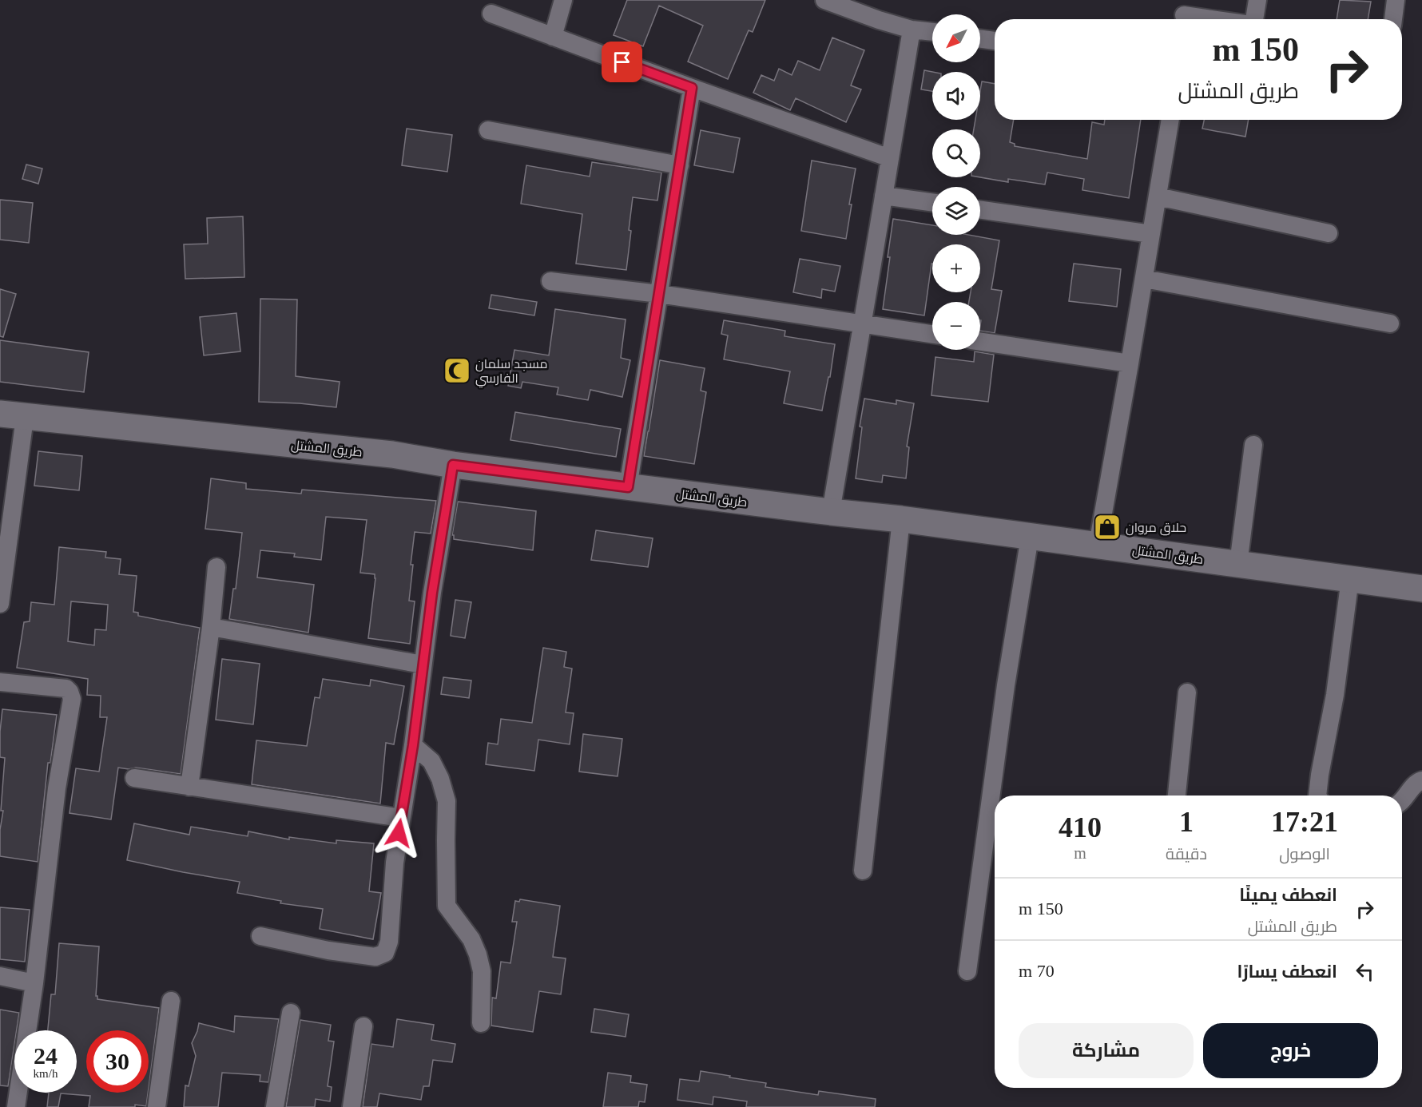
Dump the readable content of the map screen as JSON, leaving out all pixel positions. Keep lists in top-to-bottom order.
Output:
{
  "streets": {
    "main road": ["طريق المشتل"]
  },
  "places": {
    "mosque": ["مسجد سلمان الفارسي"],
    "shop": ["حلاق مروان"]
  },
  "north": "bottom left",
  "page": {
    "map_buttons": ["+", "−"],
    "turn": ["150 m", "طريق المشتل"],
    "eta": [
      "17:21",
      "الوصول",
      "1",
      "دقيقة",
      "410",
      "m"
    ],
    "list": [
      {
        "name": "انعطف يمينًا",
        "note": "طريق المشتل",
        "value": "150 m"
      },
      {
        "name": "انعطف يسارًا",
        "value": "70 m"
      }
    ],
    "buttons": ["خروج", "مشاركة"],
    "speed": "24 km/h",
    "limit": "30"
  }
}
